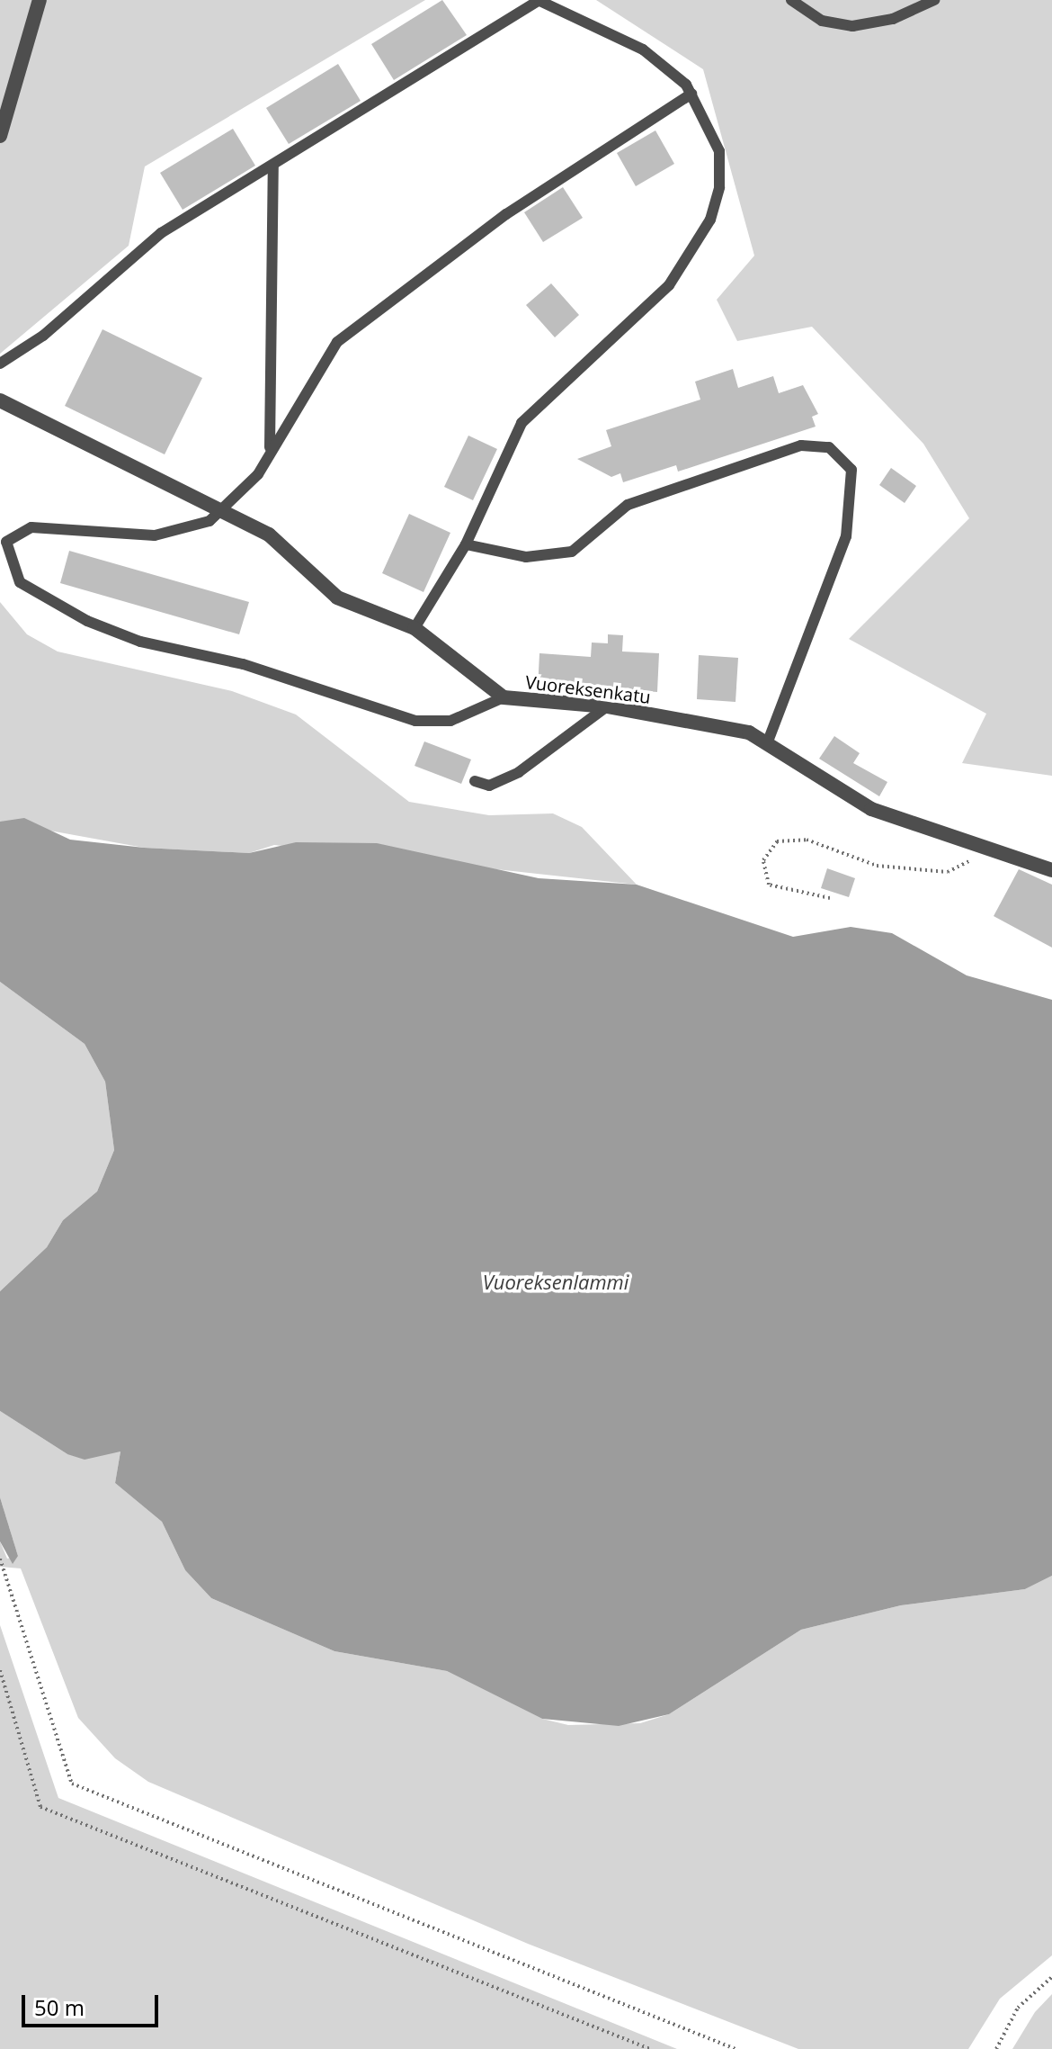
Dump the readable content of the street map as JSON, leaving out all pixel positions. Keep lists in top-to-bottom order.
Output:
{
  "streets": {
    "street": ["Vuoreksenkatu"]
  },
  "water": ["Vuoreksenlammi"],
  "scale_bar": "50 m"
}
